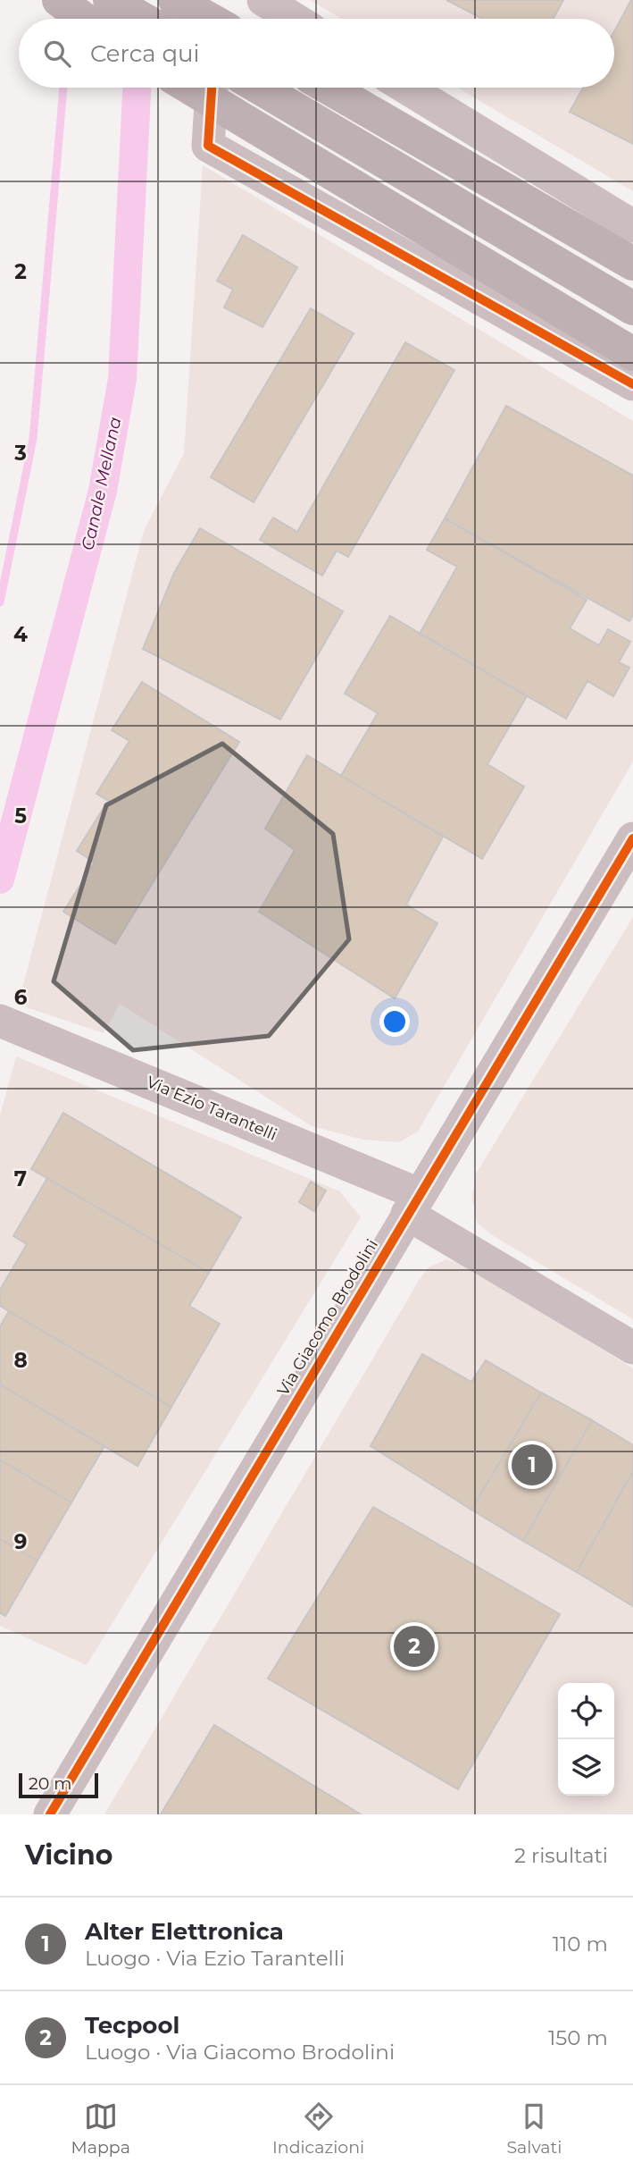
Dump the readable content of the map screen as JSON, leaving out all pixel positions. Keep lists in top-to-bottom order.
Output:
{
  "streets": {
    "street": ["Via Ezio Tarantelli", "Via Giacomo Brodolini"]
  },
  "crossings": [
    ["Via Ezio Tarantelli", "Via Giacomo Brodolini"]
  ],
  "water": ["Canale Mellana"],
  "scale_bar": "20 m",
  "page": {
    "search": "Cerca qui",
    "pins": ["1", "2"],
    "scale": "20 m",
    "heading": ["Vicino", "2 risultati"],
    "list": [
      {
        "mark": "1",
        "name": "Alter Elettronica",
        "note": "Luogo · Via Ezio Tarantelli",
        "value": "110 m"
      },
      {
        "mark": "2",
        "name": "Tecpool",
        "note": "Luogo · Via Giacomo Brodolini",
        "value": "150 m"
      }
    ],
    "nav": ["Mappa", "Indicazioni", "Salvati"]
  },
  "grid": {
    "rows": [
      "2",
      "3",
      "4",
      "5",
      "6",
      "7",
      "8",
      "9"
    ]
  }
}
